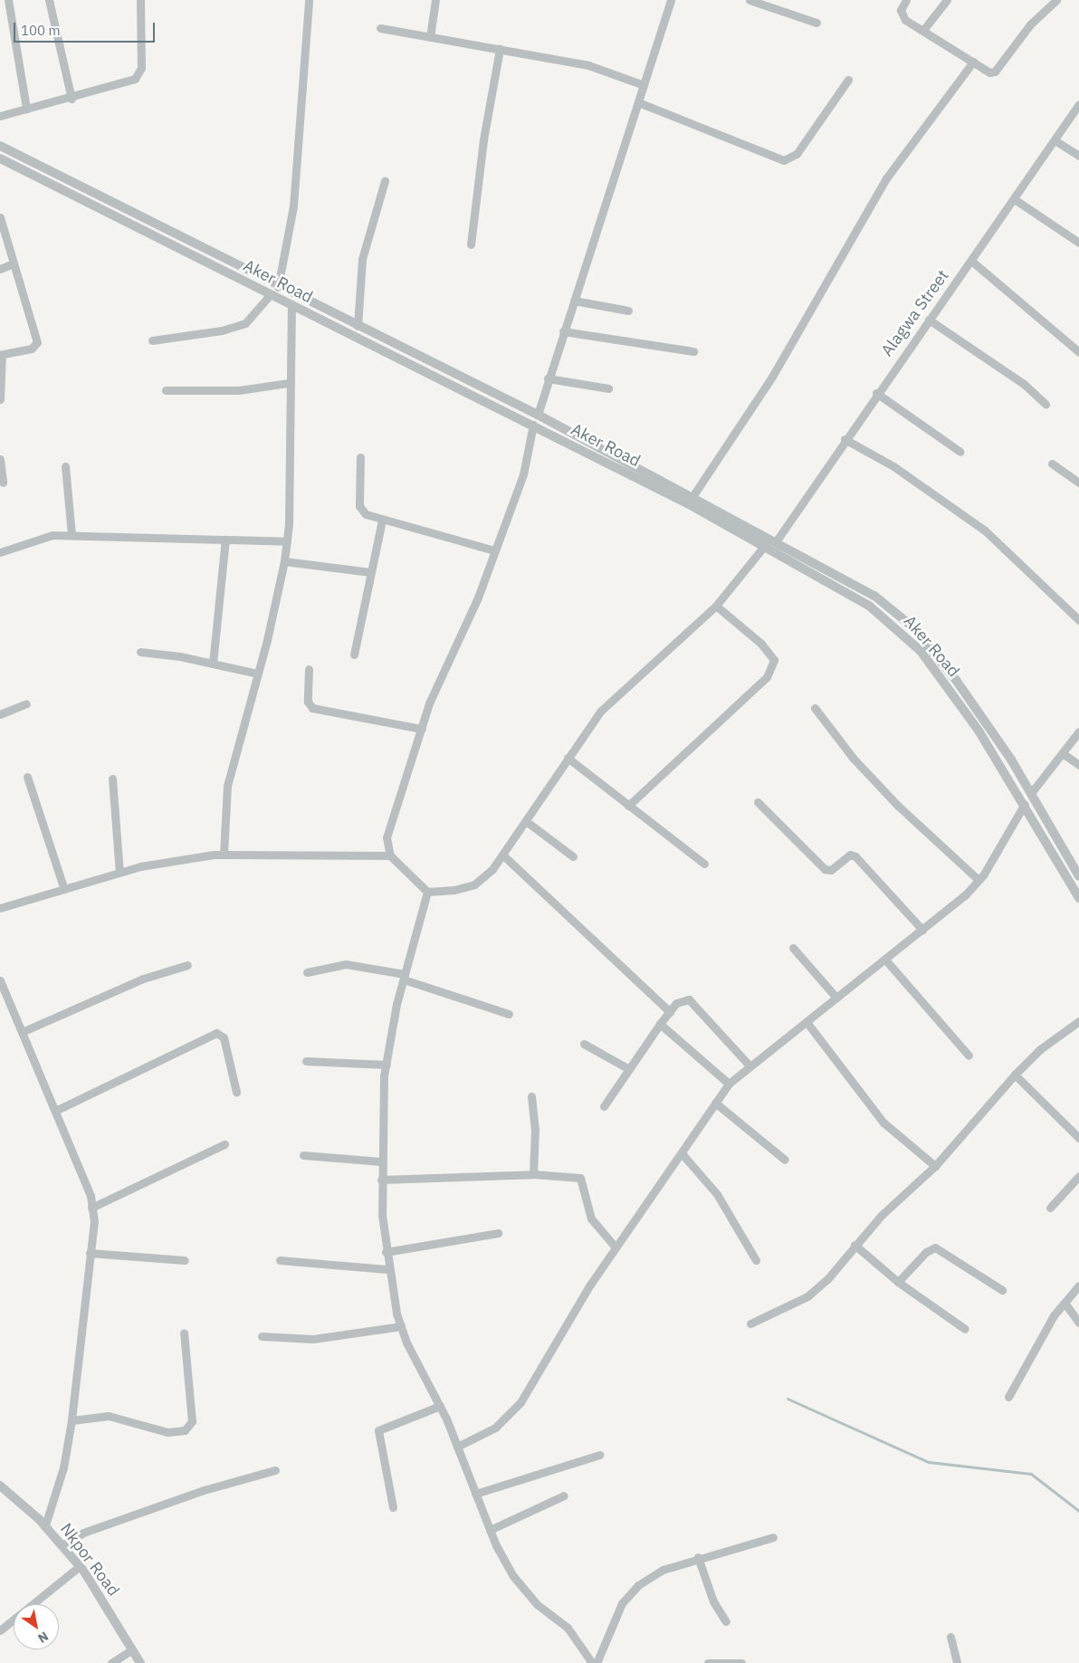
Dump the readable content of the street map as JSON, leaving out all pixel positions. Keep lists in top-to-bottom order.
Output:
{
  "streets": {
    "street": ["Aker Road", "Alagwa Street", "Nkpor Road"]
  },
  "crossings": [
    ["Aker Road", "Alagwa Street"]
  ],
  "scale_bar": "100 m",
  "north": "bottom right"
}
